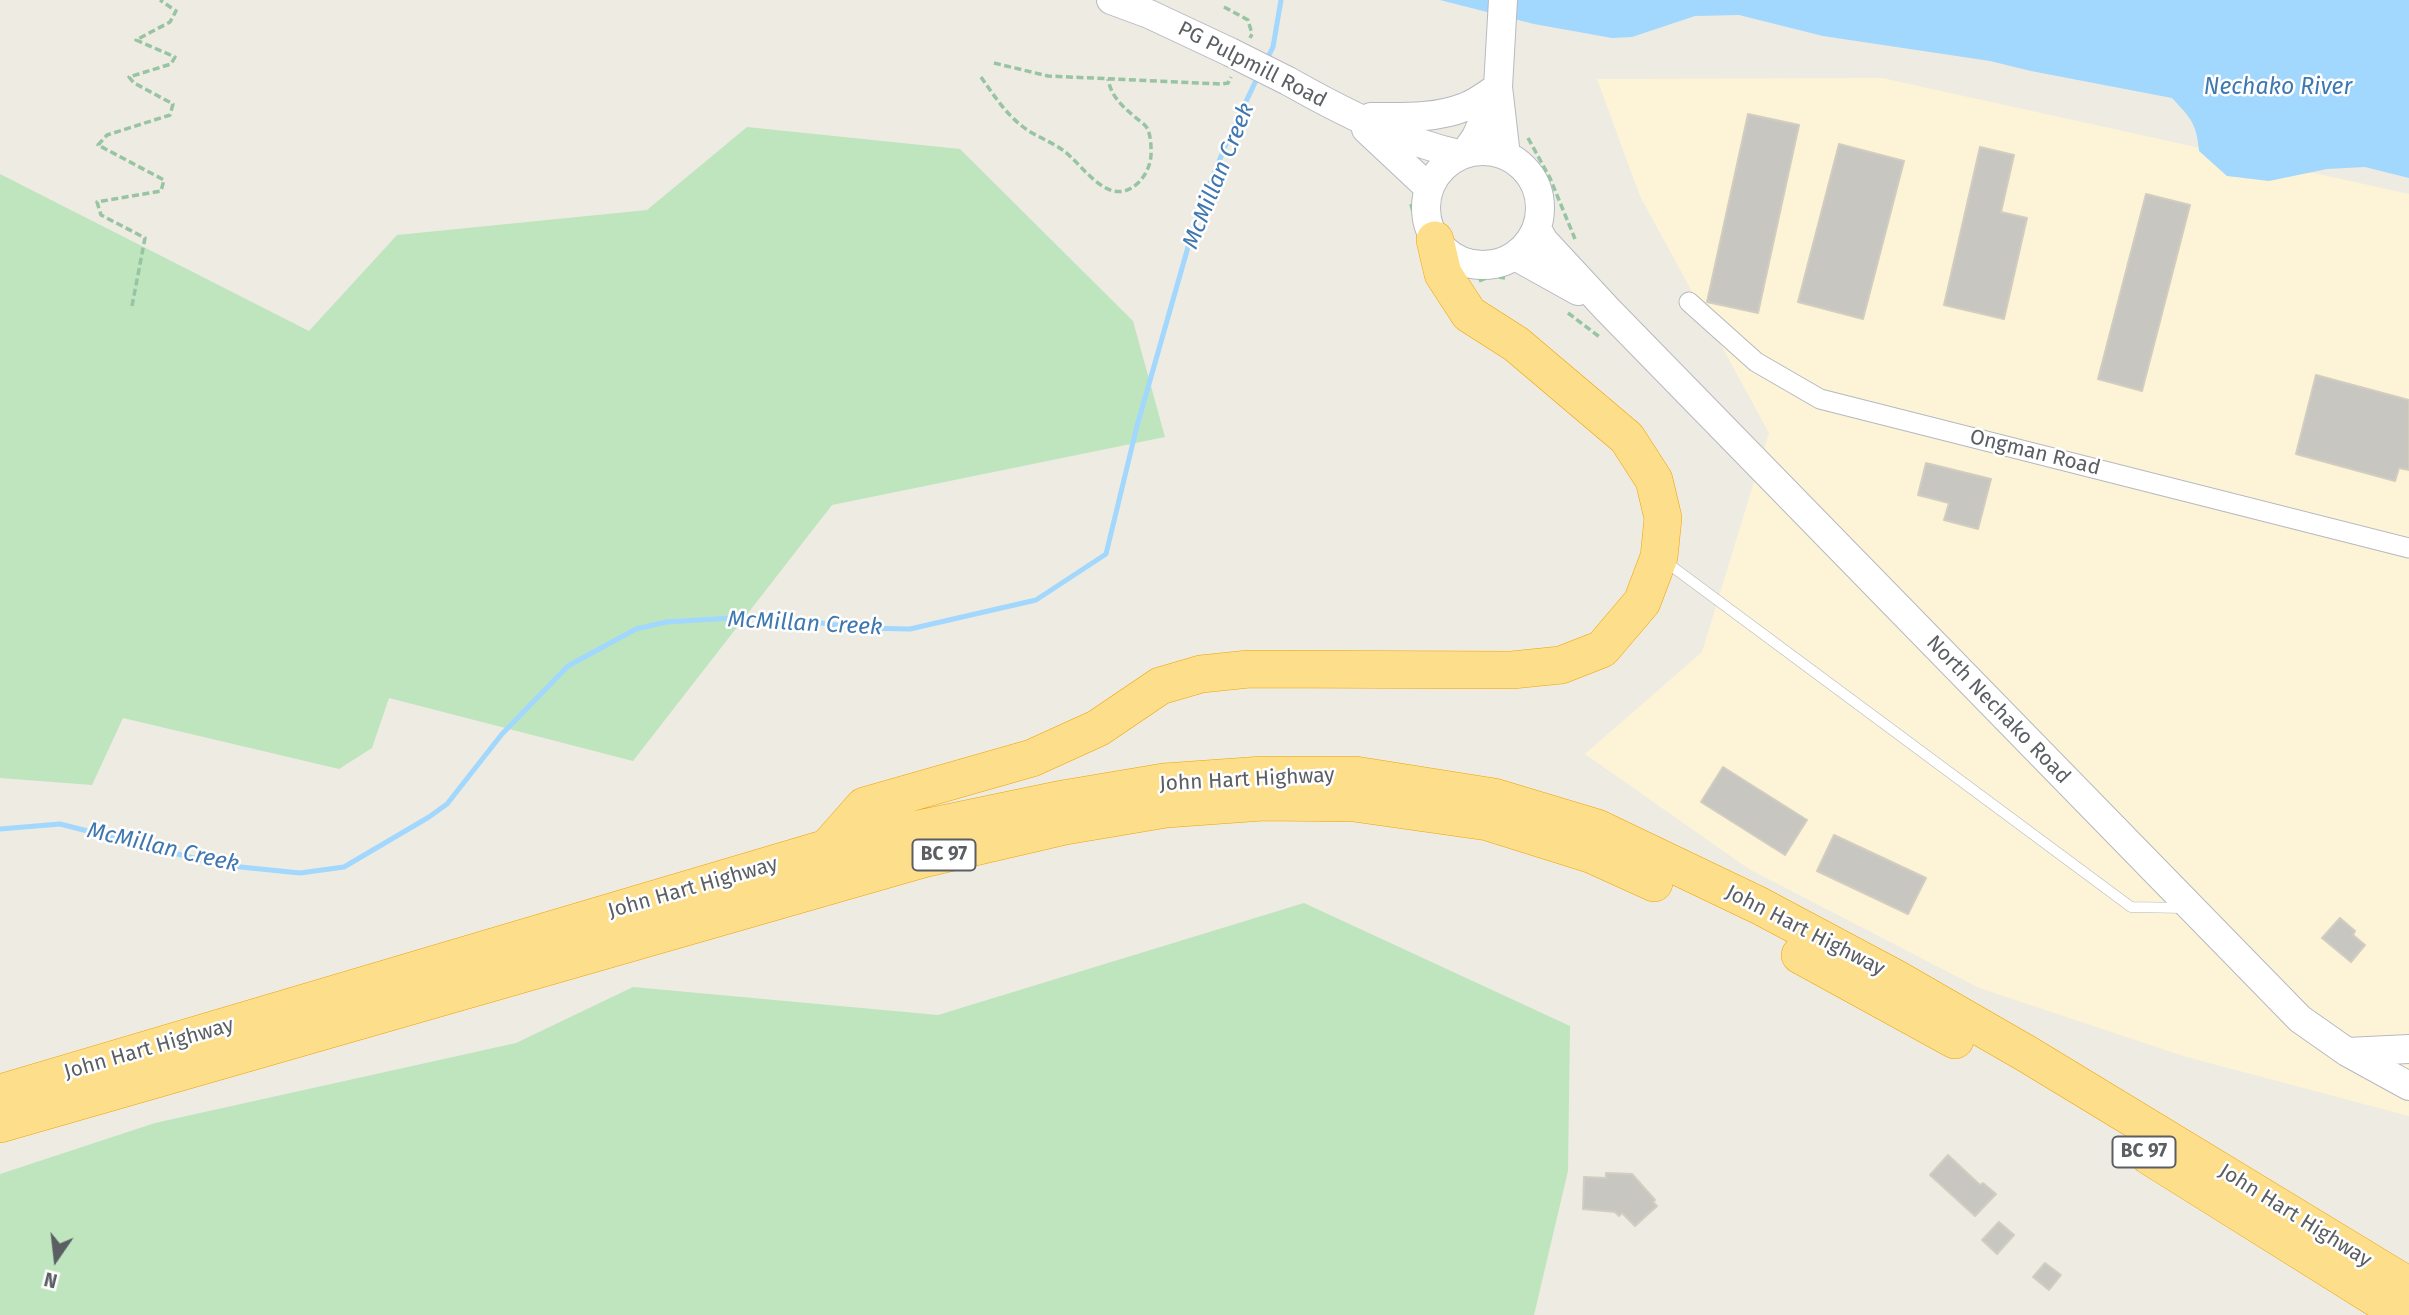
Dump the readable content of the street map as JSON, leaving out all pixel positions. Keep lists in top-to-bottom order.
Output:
{
  "streets": {
    "highway": ["John Hart Highway", "BC 97"],
    "main road": ["PG Pulpmill Road", "North Nechako Road"],
    "street": ["Ongman Road"]
  },
  "water": ["Nechako River", "McMillan Creek"],
  "north": "bottom"
}
